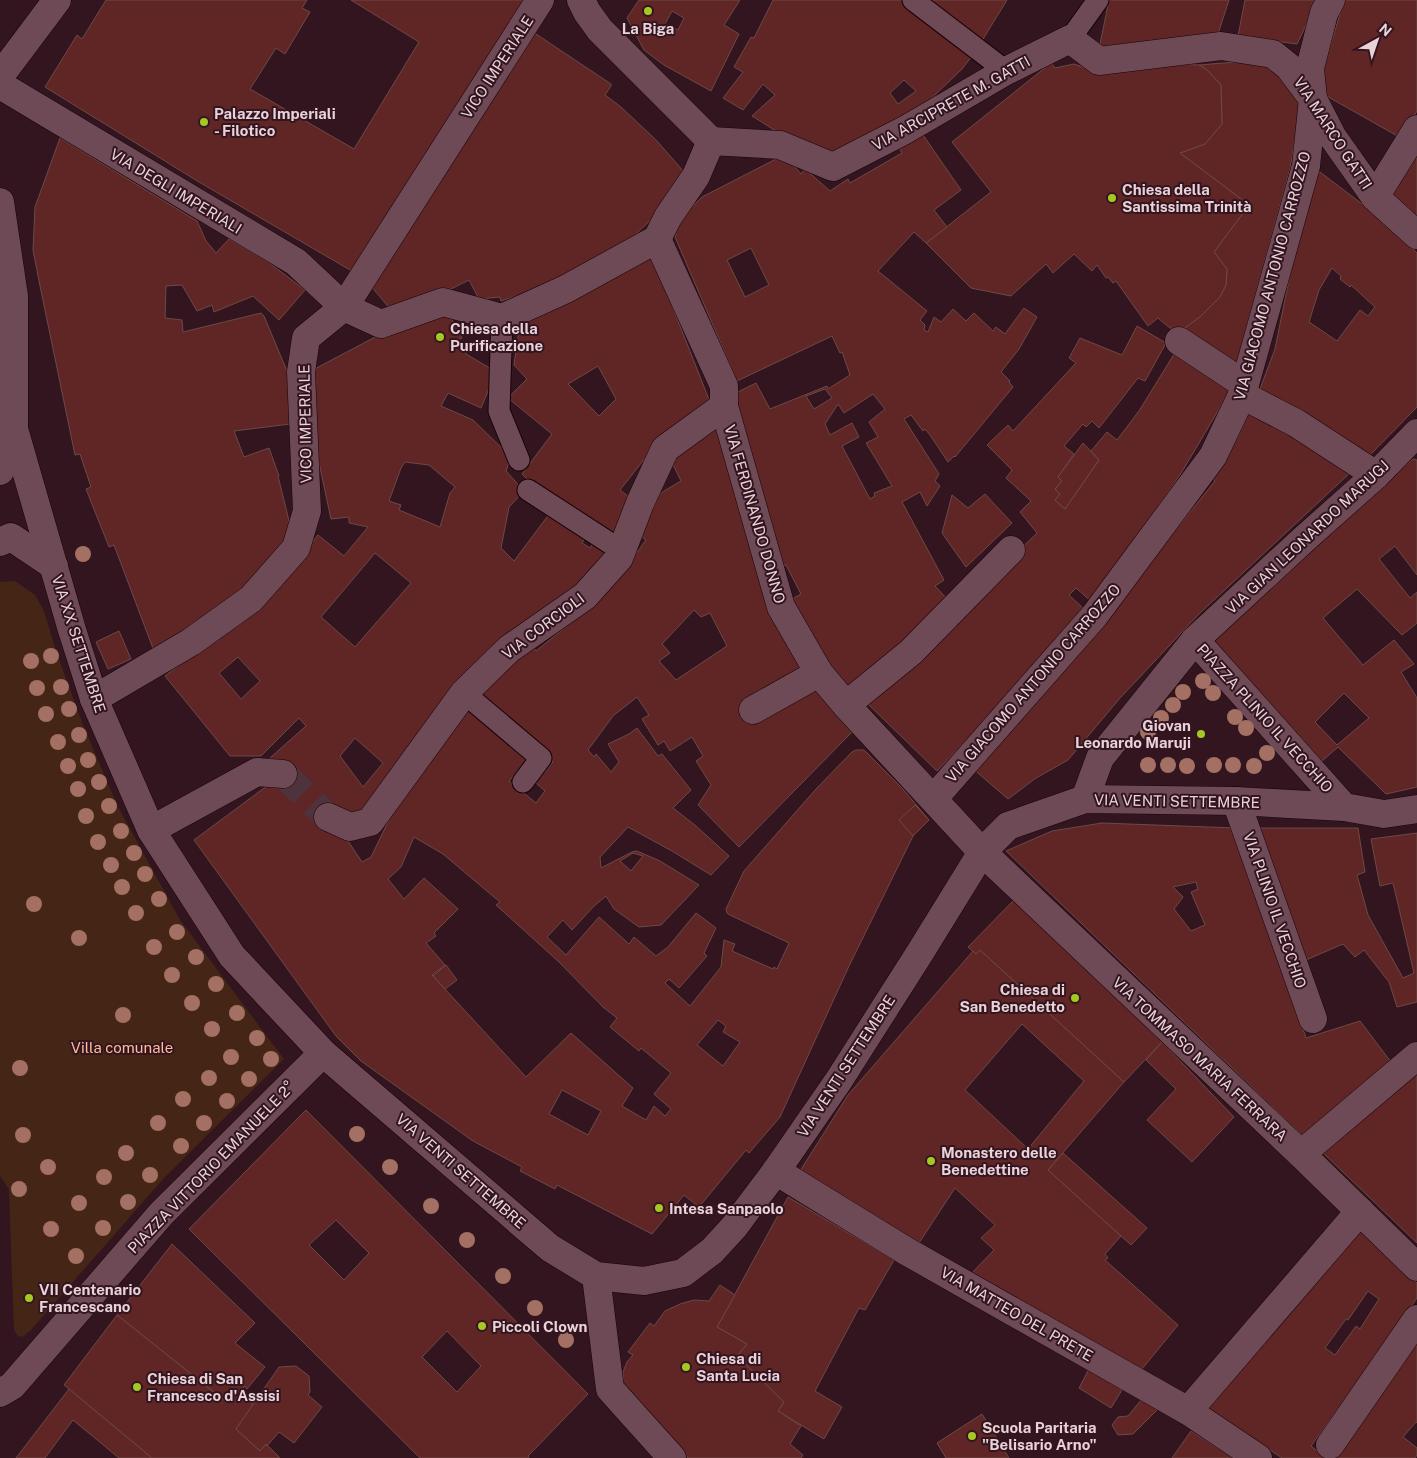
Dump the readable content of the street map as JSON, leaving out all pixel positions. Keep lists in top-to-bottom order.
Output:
{
  "streets": {
    "street": [
      "VICO IMPERIALE",
      "VIA ARCIPRETE M. GATTI",
      "VIA MARCO GATTI",
      "VIA DEGLI IMPERIALI",
      "VIA GIACOMO ANTONIO CARROZZO",
      "VIA FERDINANDO DONNO",
      "VIA GIAN LEONARDO MARUGJ",
      "VIA CORCIOLI",
      "VIA XX SETTEMBRE",
      "PIAZZA PLINIO IL VECCHIO",
      "VIA VENTI SETTEMBRE",
      "VIA PLINIO IL VECCHIO",
      "VIA TOMMASO MARIA FERRARA",
      "PIAZZA VITTORIO EMANUELE 2°",
      "VIA MATTEO DEL PRETE"
    ]
  },
  "crossings": [
    ["VICO IMPERIALE", "VIA DEGLI IMPERIALI"],
    ["VICO IMPERIALE", "VIA XX SETTEMBRE"],
    ["VIA ARCIPRETE M. GATTI", "VIA MARCO GATTI"],
    ["VIA MARCO GATTI", "VIA GIACOMO ANTONIO CARROZZO"],
    ["VIA GIACOMO ANTONIO CARROZZO", "VIA FERDINANDO DONNO"],
    ["VIA FERDINANDO DONNO", "VIA CORCIOLI"],
    ["VIA FERDINANDO DONNO", "VIA VENTI SETTEMBRE"],
    ["VIA FERDINANDO DONNO", "VIA TOMMASO MARIA FERRARA"],
    ["VIA GIAN LEONARDO MARUGJ", "PIAZZA PLINIO IL VECCHIO"],
    ["VIA XX SETTEMBRE", "VIA VENTI SETTEMBRE"],
    ["VIA XX SETTEMBRE", "PIAZZA VITTORIO EMANUELE 2°"],
    ["PIAZZA PLINIO IL VECCHIO", "VIA VENTI SETTEMBRE"],
    ["VIA VENTI SETTEMBRE", "VIA PLINIO IL VECCHIO"],
    ["VIA VENTI SETTEMBRE", "VIA TOMMASO MARIA FERRARA"],
    ["VIA VENTI SETTEMBRE", "PIAZZA VITTORIO EMANUELE 2°"],
    ["VIA VENTI SETTEMBRE", "VIA MATTEO DEL PRETE"]
  ],
  "parks": ["Villa comunale"],
  "places": [
    "La Biga",
    "Palazzo Imperiali - Filotico",
    "Chiesa della Santissima Trinità",
    "Chiesa della Purificazione",
    "Giovan Leonardo Maruji",
    "Chiesa di San Benedetto",
    "Monastero delle Benedettine",
    "Intesa Sanpaolo",
    "VII Centenario Francescano",
    "Piccoli Clown",
    "Chiesa di Santa Lucia",
    "Chiesa di San Francesco d'Assisi",
    "Scuola Paritaria \"Belisario Arno\""
  ],
  "north": "top right"
}
